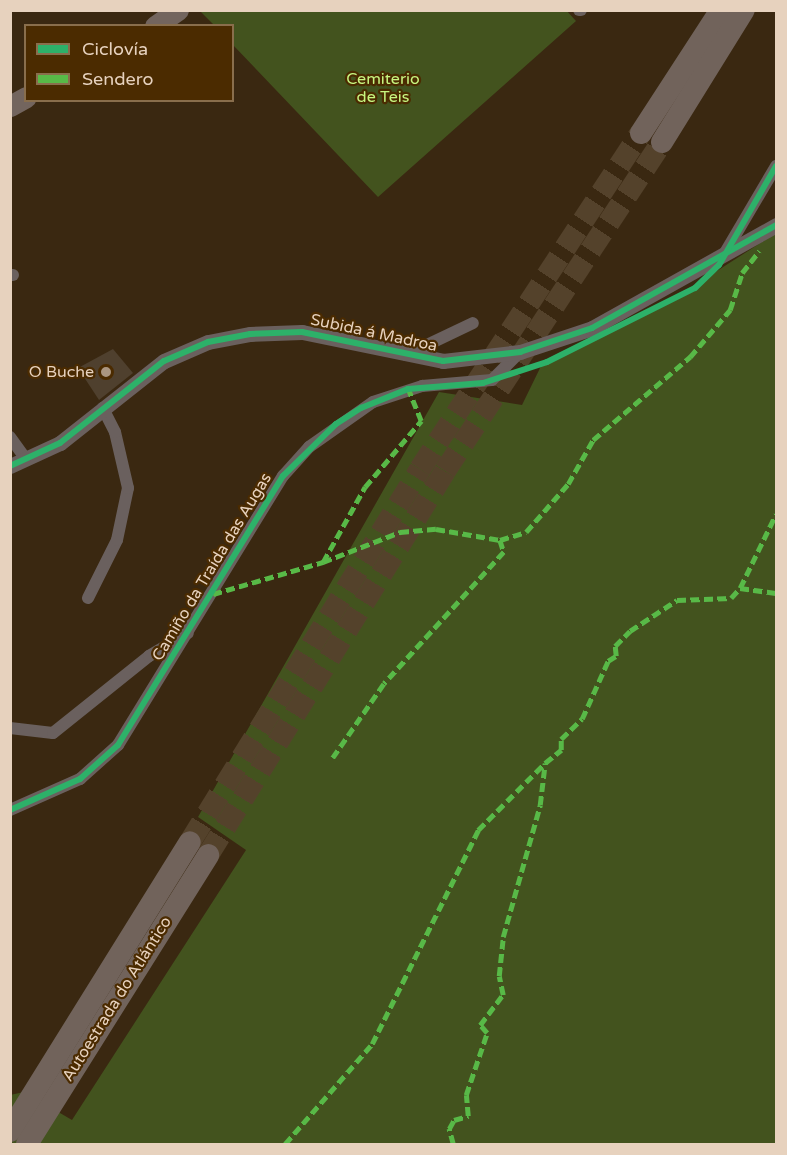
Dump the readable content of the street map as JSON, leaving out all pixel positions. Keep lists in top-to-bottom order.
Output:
{
  "streets": {
    "highway": ["Autoestrada do Atlántico"],
    "street": ["Subida á Madroa", "Camiño da Traída das Augas"]
  },
  "crossings": [
    ["Subida á Madroa", "Camiño da Traída das Augas"]
  ],
  "parks": ["Cemiterio de Teis"],
  "places": ["O Buche"],
  "legend": ["Ciclovía", "Sendero"]
}
